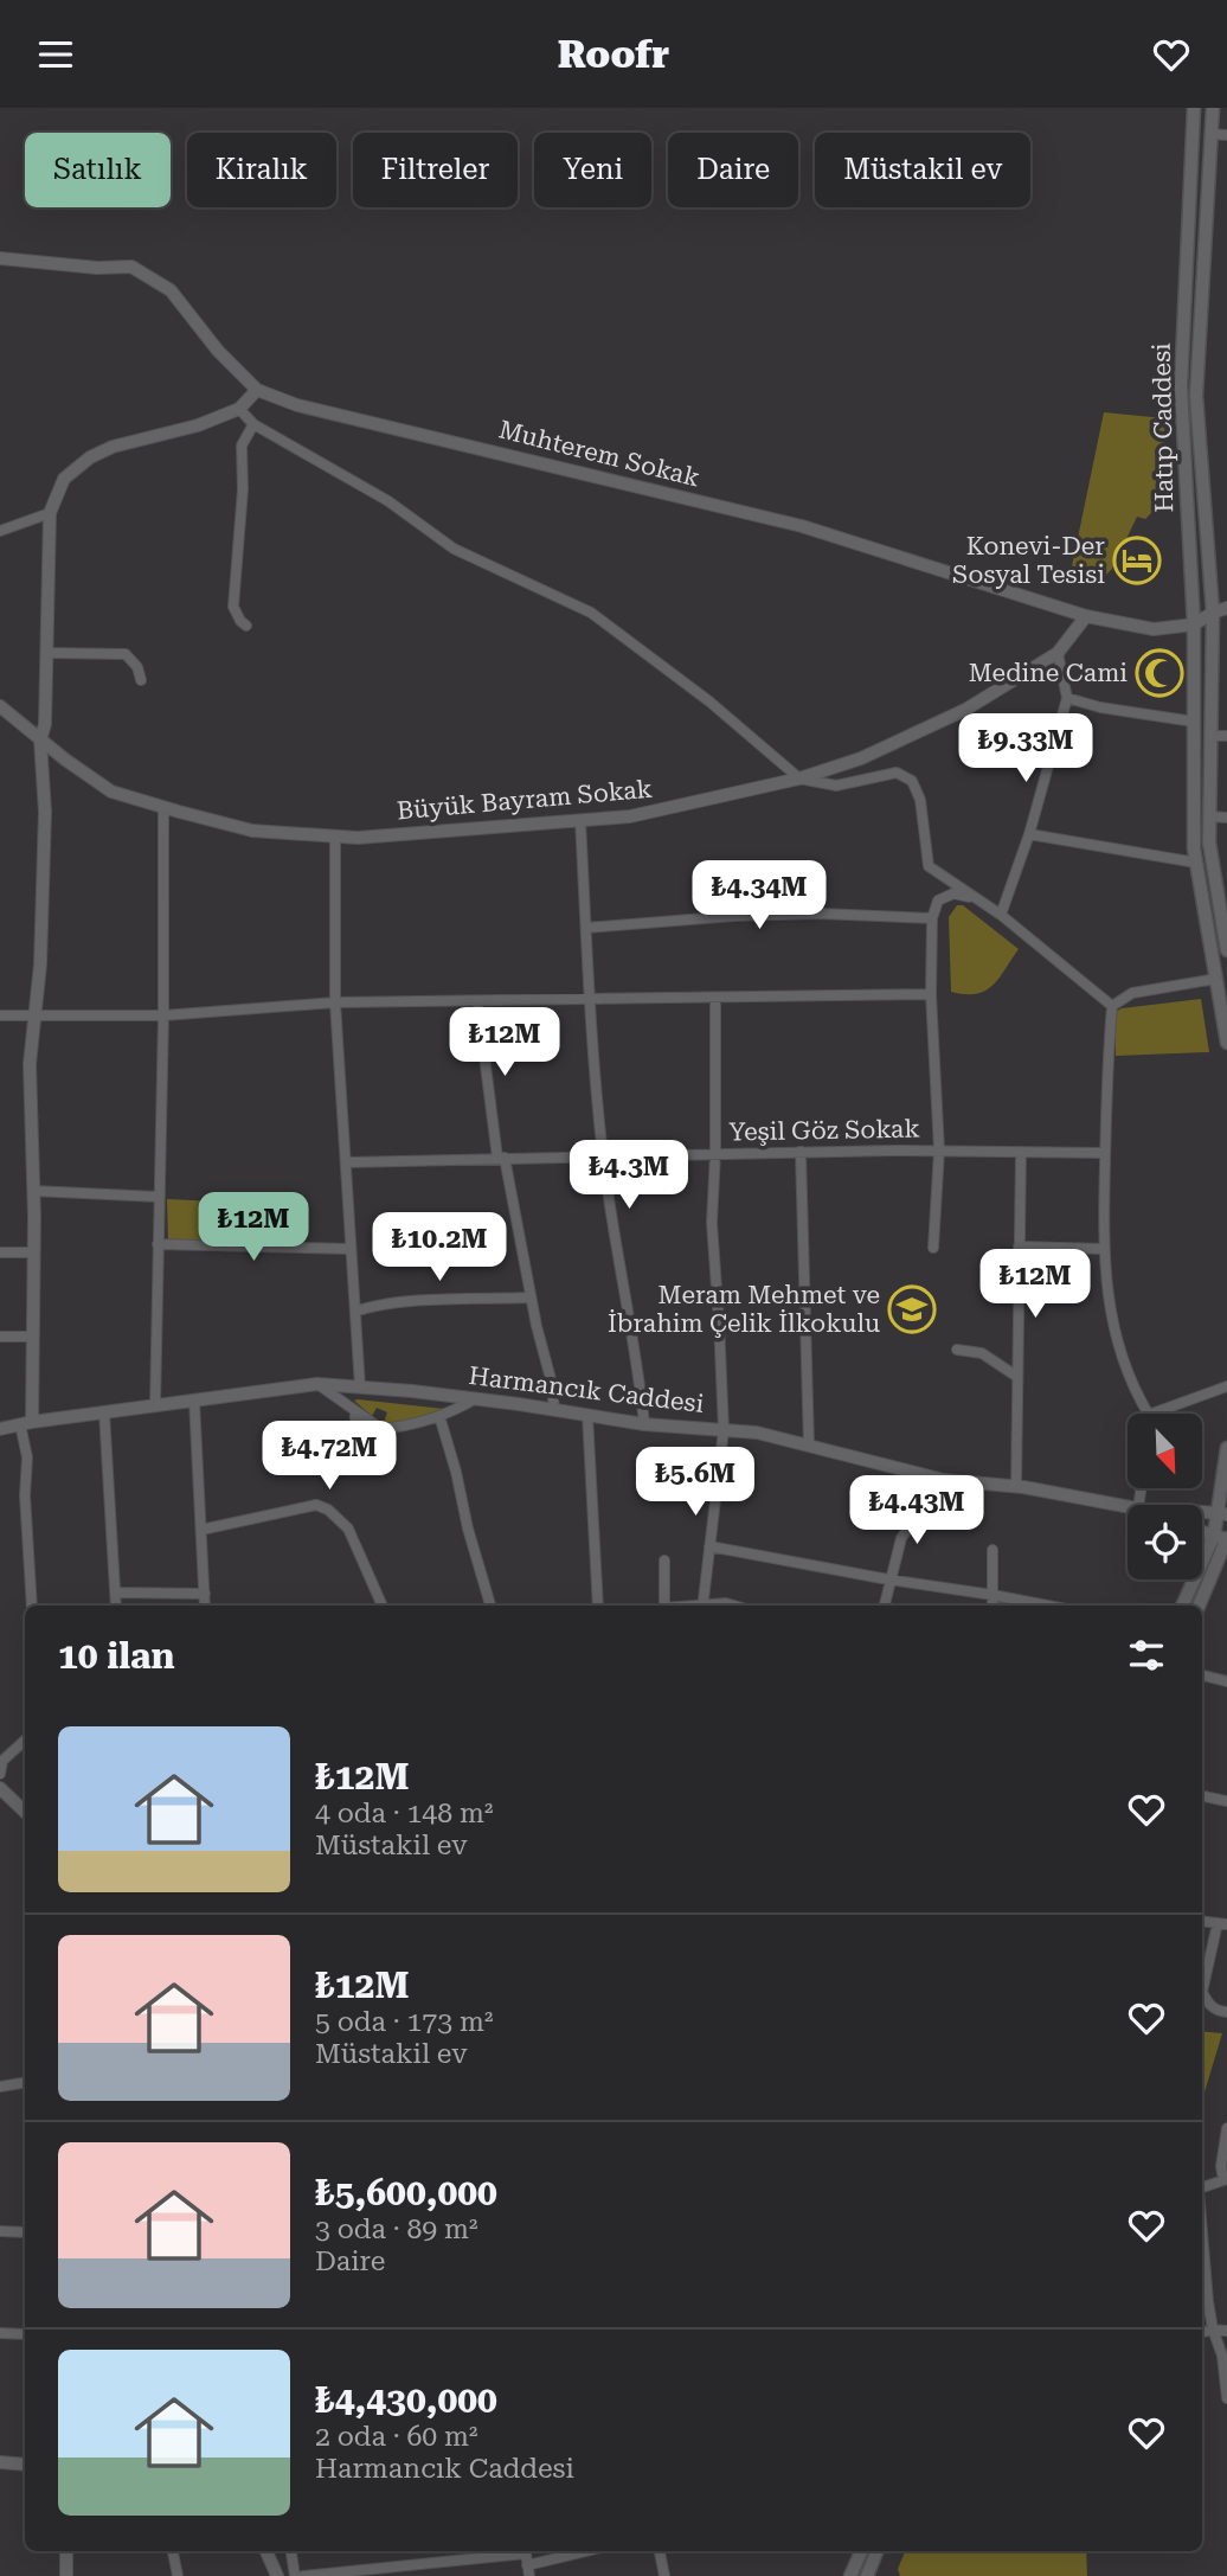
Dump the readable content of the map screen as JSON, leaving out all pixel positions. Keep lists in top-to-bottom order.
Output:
{
  "streets": {
    "main road": ["Hatıp Caddesi"],
    "street": [
      "Muhterem Sokak",
      "Büyük Bayram Sokak",
      "Yeşil Göz Sokak",
      "Harmancık Caddesi"
    ]
  },
  "crossings": [
    ["Hatıp Caddesi", "Muhterem Sokak"],
    ["Muhterem Sokak", "Büyük Bayram Sokak"]
  ],
  "places": {
    "hotel": ["Konevi-Der Sosyal Tesisi"],
    "mosque": ["Medine Cami"],
    "school or university": ["Meram Mehmet ve İbrahim Çelik İlkokulu"]
  },
  "north": "bottom right",
  "page": {
    "header": "Roofr",
    "chip": [
      "Satılık",
      "Kiralık",
      "Filtreler",
      "Yeni",
      "Daire",
      "Müstakil ev"
    ],
    "price": [
      "₺9.33M",
      "₺4.34M",
      "₺12M",
      "₺4.3M",
      "₺12M",
      "₺10.2M",
      "₺12M",
      "₺4.72M",
      "₺5.6M",
      "₺4.43M"
    ],
    "heading": "10 ilan",
    "list": [
      {
        "name": "₺12M",
        "note": "4 oda · 148 m² · Müstakil ev"
      },
      {
        "name": "₺12M",
        "note": "5 oda · 173 m² · Müstakil ev"
      },
      {
        "name": "₺5,600,000",
        "note": "3 oda · 89 m² · Daire"
      },
      {
        "name": "₺4,430,000",
        "note": "2 oda · 60 m² · Harmancık Caddesi"
      }
    ]
  }
}
